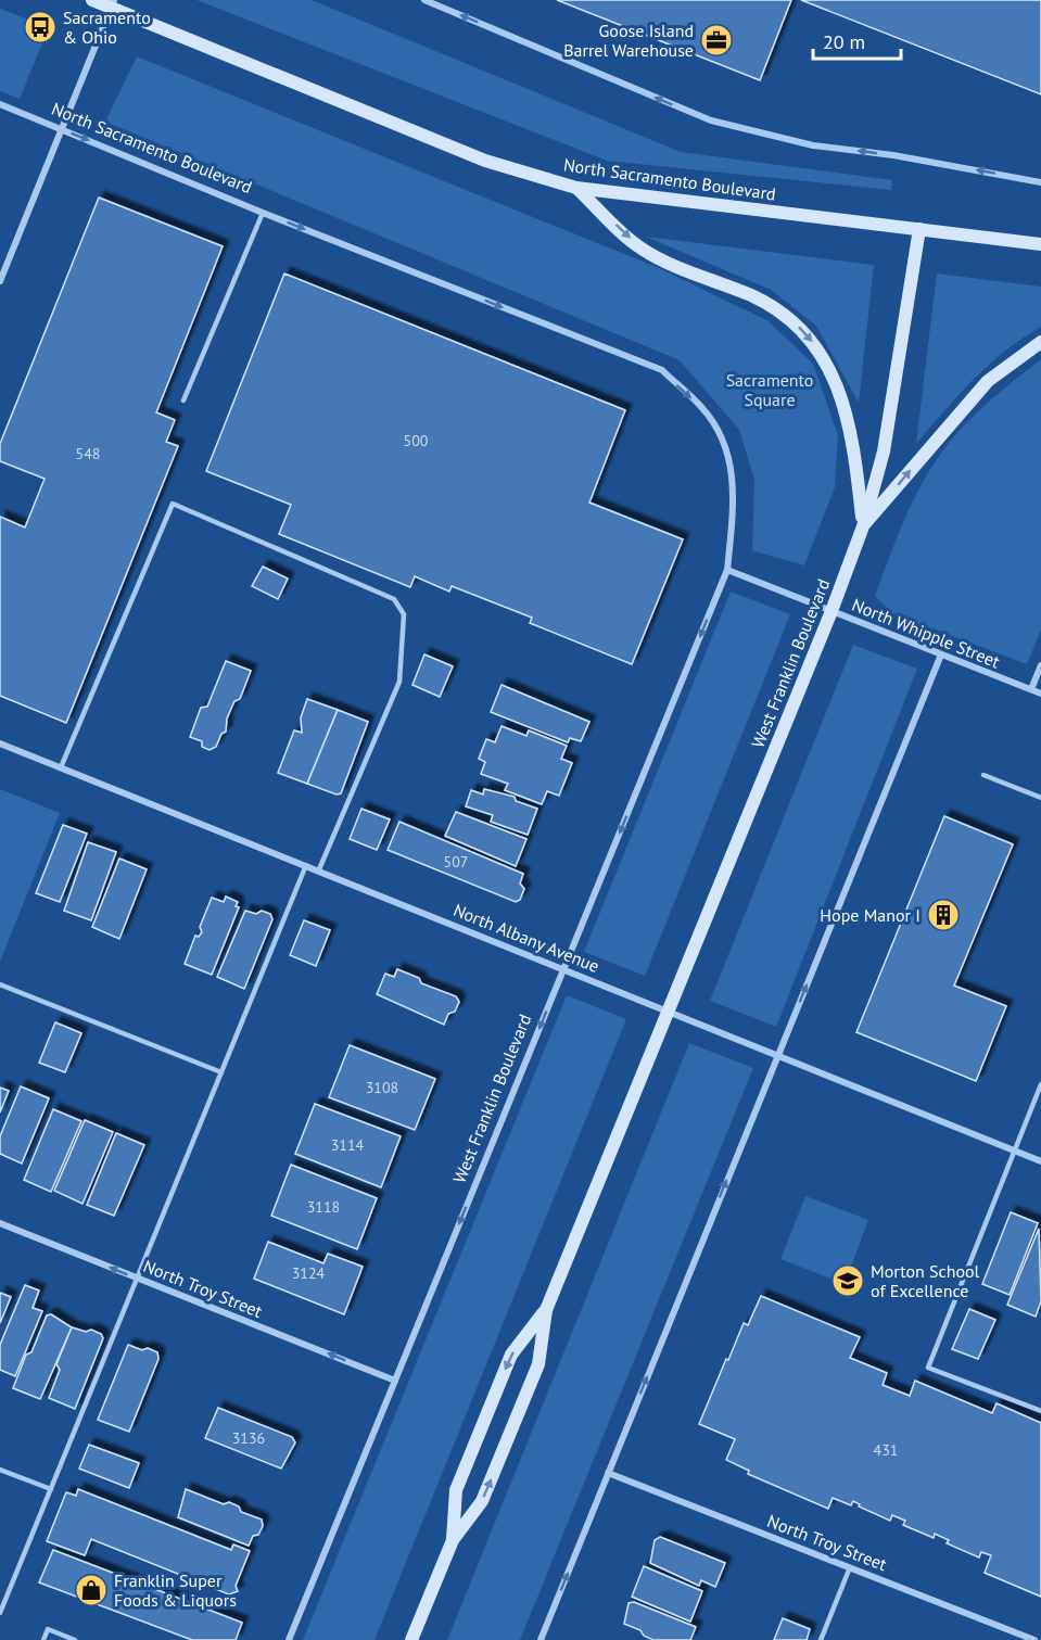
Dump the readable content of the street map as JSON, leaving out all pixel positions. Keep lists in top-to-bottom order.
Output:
{
  "streets": {
    "street": [
      "North Sacramento Boulevard",
      "North Whipple Street",
      "West Franklin Boulevard",
      "North Albany Avenue",
      "North Troy Street"
    ]
  },
  "crossings": [
    ["North Sacramento Boulevard", "North Whipple Street"],
    ["North Sacramento Boulevard", "West Franklin Boulevard"],
    ["North Whipple Street", "West Franklin Boulevard"],
    ["West Franklin Boulevard", "North Albany Avenue"],
    ["West Franklin Boulevard", "North Troy Street"]
  ],
  "one_way": ["North Sacramento Boulevard", "North Troy Street"],
  "parks": ["Sacramento Square"],
  "places": {
    "bus stop": ["Sacramento & Ohio"],
    "office": ["Goose Island Barrel Warehouse"],
    "building": ["Hope Manor I"],
    "school or university": ["Morton School of Excellence"],
    "shop": ["Franklin Super Foods & Liquors"]
  },
  "house_numbers": [
    "500",
    "548",
    "507",
    "3108",
    "3114",
    "3118",
    "3124",
    "3136",
    "431"
  ],
  "scale_bar": "20 m"
}
